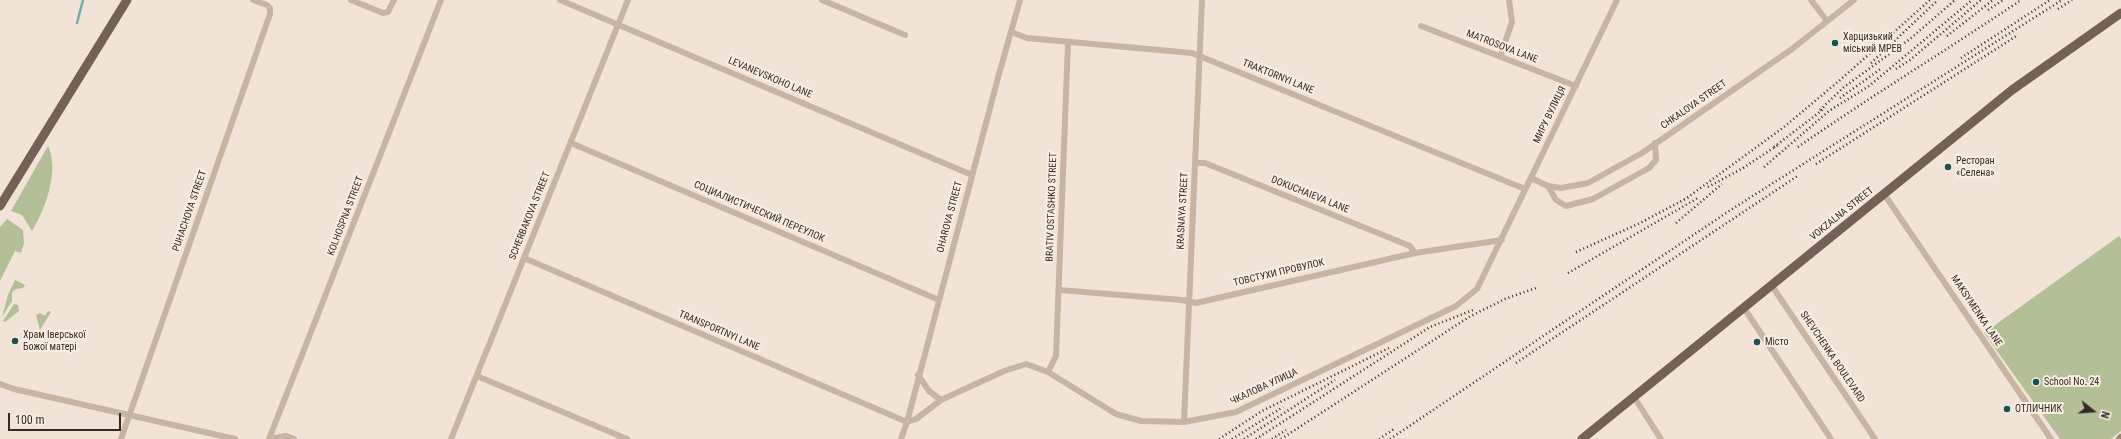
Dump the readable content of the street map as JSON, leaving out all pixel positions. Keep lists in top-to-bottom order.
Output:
{
  "streets": {
    "main road": ["VOKZALNA STREET"],
    "street": [
      "MATROSOVA LANE",
      "TRAKTORNYI LANE",
      "LEVANEVSKOHO LANE",
      "CHKALOVA STREET",
      "МИРУ ВУЛИЦЯ",
      "DOKUCHAIEVA LANE",
      "BRATIV OSTASHKO STREET",
      "PUHACHOVA STREET",
      "KRASNAYA STREET",
      "СОЦИАЛИСТИЧЕСКИЙ ПЕРЕУЛОК",
      "KOLHOSPNA STREET",
      "SCHERBAKOVA STREET",
      "OHAROVA STREET",
      "ТОВСТУХИ ПРОВУЛОК",
      "MAKSYMENKA LANE",
      "TRANSPORTNYI LANE",
      "SHEVCHENKA BOULEVARD",
      "ЧКАЛОВА УЛИЦА"
    ]
  },
  "crossings": [
    ["MATROSOVA LANE", "МИРУ ВУЛИЦЯ"],
    ["TRAKTORNYI LANE", "МИРУ ВУЛИЦЯ"],
    ["TRAKTORNYI LANE", "BRATIV OSTASHKO STREET"],
    ["TRAKTORNYI LANE", "KRASNAYA STREET"],
    ["TRAKTORNYI LANE", "OHAROVA STREET"],
    ["LEVANEVSKOHO LANE", "SCHERBAKOVA STREET"],
    ["LEVANEVSKOHO LANE", "OHAROVA STREET"],
    ["CHKALOVA STREET", "МИРУ ВУЛИЦЯ"],
    ["МИРУ ВУЛИЦЯ", "ТОВСТУХИ ПРОВУЛОК"],
    ["МИРУ ВУЛИЦЯ", "ЧКАЛОВА УЛИЦА"],
    ["DOKUCHAIEVA LANE", "KRASNAYA STREET"],
    ["DOKUCHAIEVA LANE", "ТОВСТУХИ ПРОВУЛОК"],
    ["BRATIV OSTASHKO STREET", "ТОВСТУХИ ПРОВУЛОК"],
    ["BRATIV OSTASHKO STREET", "ЧКАЛОВА УЛИЦА"],
    ["KRASNAYA STREET", "ТОВСТУХИ ПРОВУЛОК"],
    ["KRASNAYA STREET", "ЧКАЛОВА УЛИЦА"],
    ["СОЦИАЛИСТИЧЕСКИЙ ПЕРЕУЛОК", "SCHERBAKOVA STREET"],
    ["СОЦИАЛИСТИЧЕСКИЙ ПЕРЕУЛОК", "OHAROVA STREET"],
    ["VOKZALNA STREET", "MAKSYMENKA LANE"],
    ["VOKZALNA STREET", "SHEVCHENKA BOULEVARD"],
    ["SCHERBAKOVA STREET", "TRANSPORTNYI LANE"],
    ["OHAROVA STREET", "TRANSPORTNYI LANE"],
    ["OHAROVA STREET", "ЧКАЛОВА УЛИЦА"],
    ["ТОВСТУХИ ПРОВУЛОК", "ЧКАЛОВА УЛИЦА"],
    ["TRANSPORTNYI LANE", "ЧКАЛОВА УЛИЦА"]
  ],
  "places": [
    "Харцизький міський МРЕВ",
    "Ресторан «Селена»",
    "Храм Іверської Божої матері",
    "Місто",
    "School No. 24",
    "ОТЛИЧНИК"
  ],
  "scale_bar": "100 m",
  "north": "right"
}
